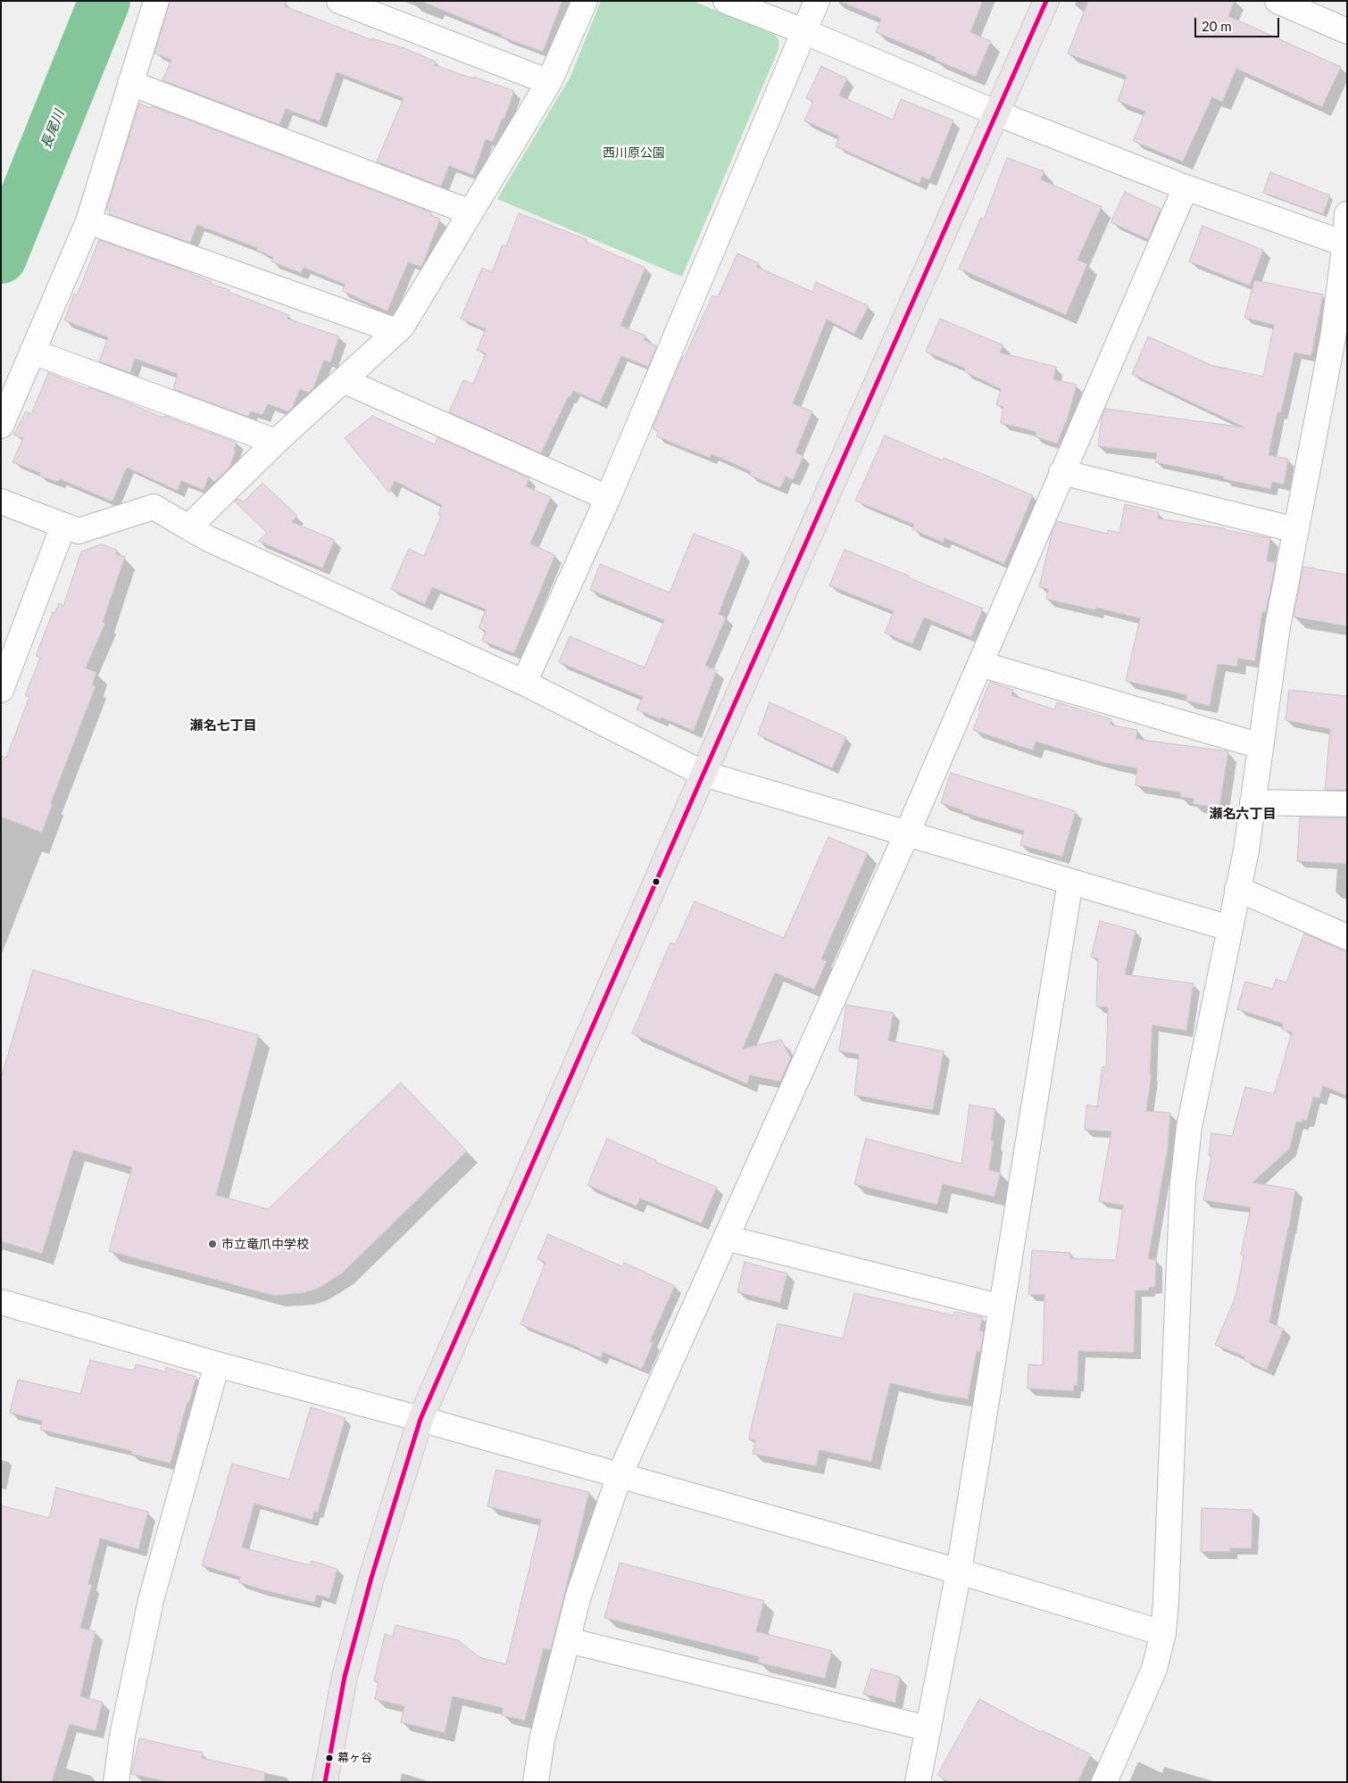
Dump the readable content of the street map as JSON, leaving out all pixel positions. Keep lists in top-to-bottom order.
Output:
{
  "districts": ["瀬名七丁目", "瀬名六丁目"],
  "water": ["長尾川"],
  "parks": ["西川原公園"],
  "places": ["市立竜爪中学校", "幕ヶ谷"],
  "scale_bar": "20 m"
}
